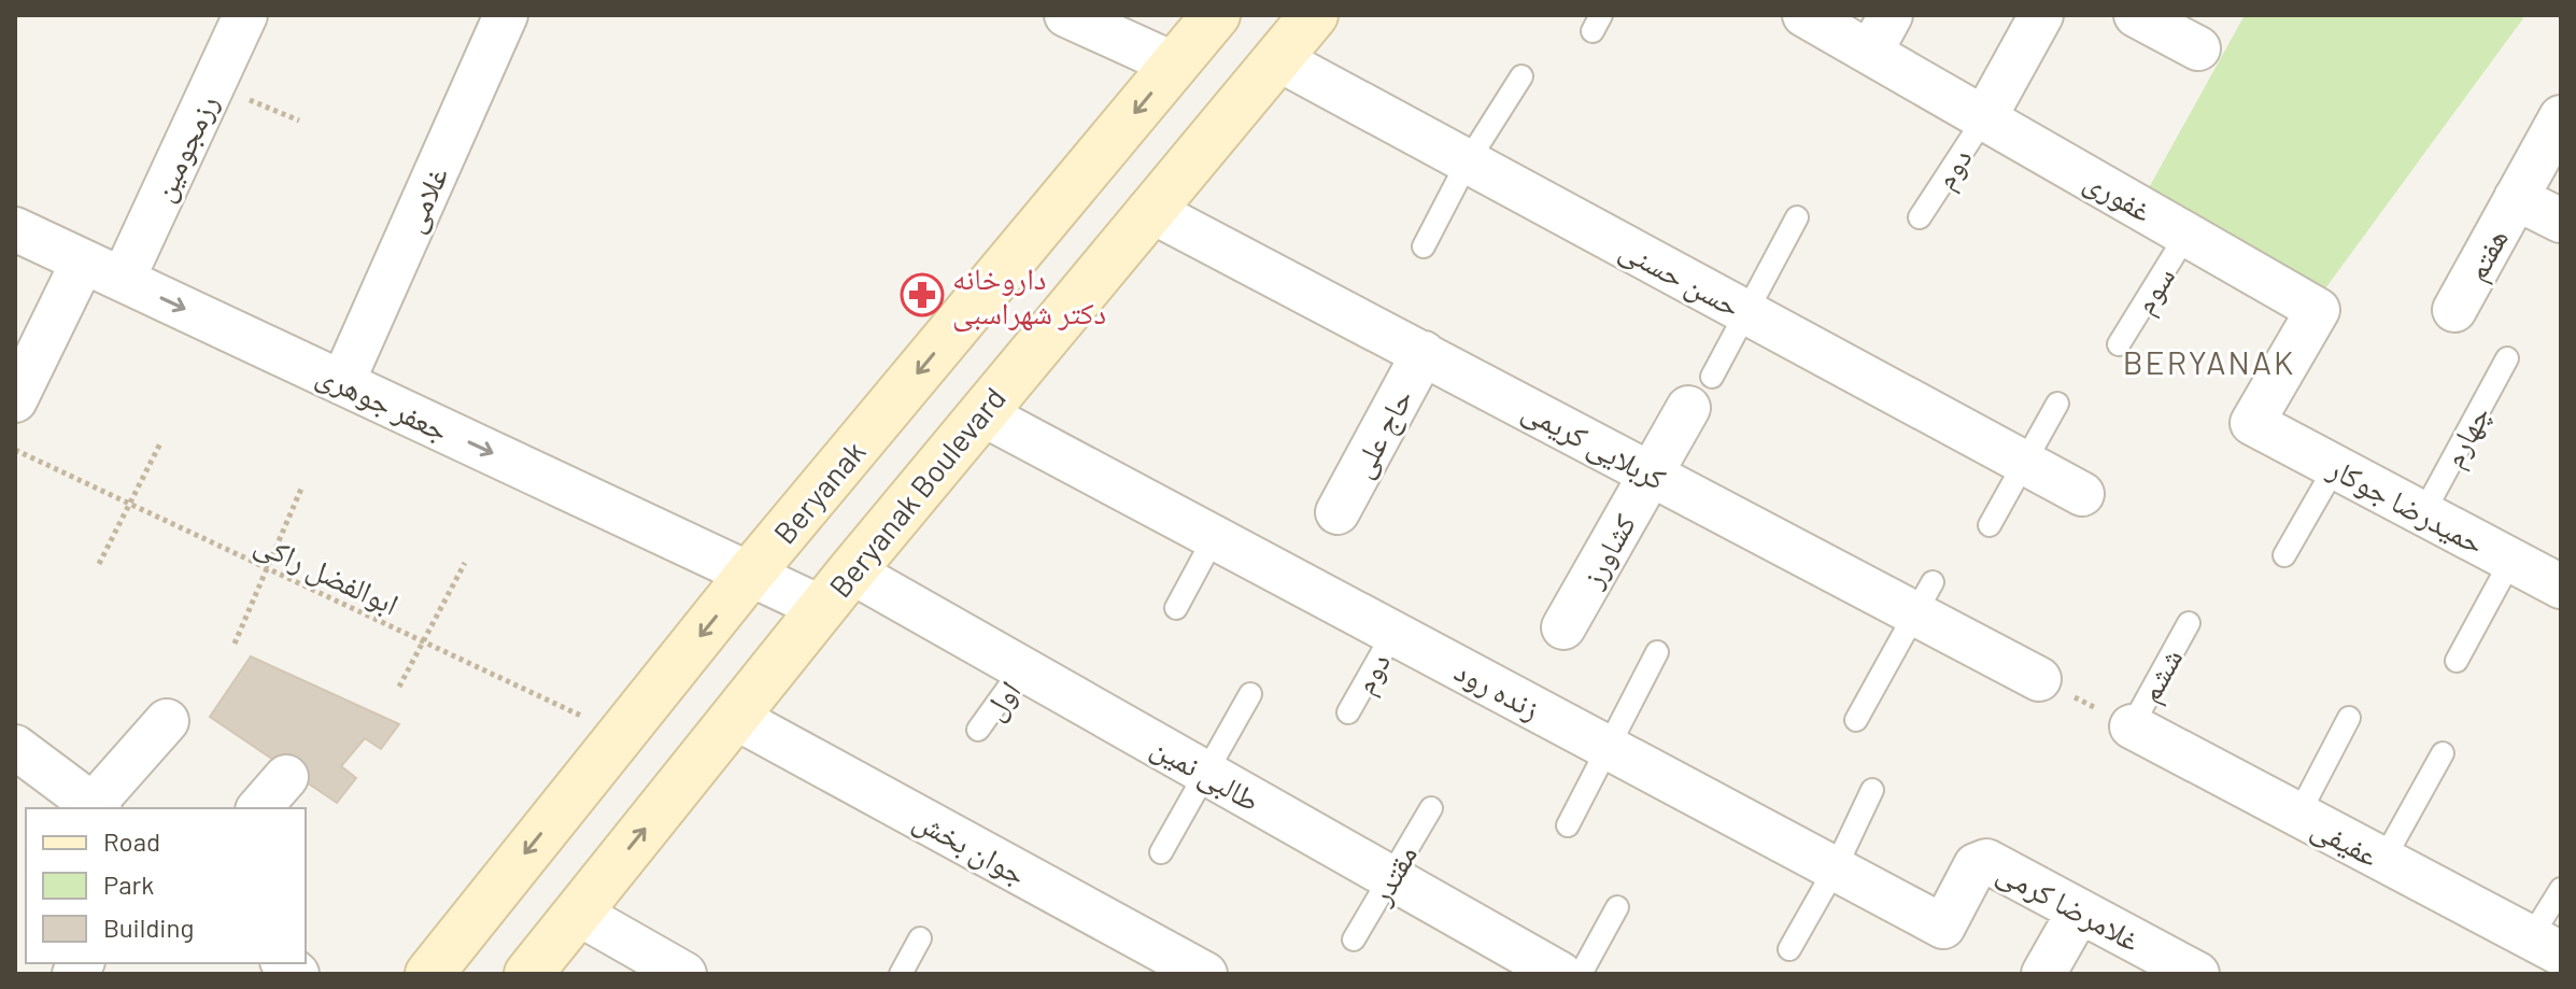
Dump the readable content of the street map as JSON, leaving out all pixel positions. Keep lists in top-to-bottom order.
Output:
{
  "streets": {
    "main road": ["Beryanak", "Beryanak Boulevard"],
    "street": [
      "رزمجومین",
      "غفوری",
      "غلامی",
      "هفتم",
      "حسن حسنی",
      "جعفر جوهری",
      "حاج علی",
      "کربلایی کریمی",
      "حمیدرضا جوکار",
      "کشاورز",
      "زنده رود",
      "طالبی نمین",
      "عفیفی",
      "جوان بخش",
      "غلامرضا کرمی"
    ],
    "lane": [
      "دوم",
      "سوم",
      "چهارم",
      "ششم",
      "اول",
      "مقتدر"
    ],
    "path": ["ابوالفضل راکی"]
  },
  "crossings": [
    ["رزمجومین", "جعفر جوهری"],
    ["دوم", "غفوری"],
    ["دوم", "زنده رود"],
    ["غفوری", "سوم"],
    ["غفوری", "حمیدرضا جوکار"],
    ["غلامی", "جعفر جوهری"],
    ["حسن حسنی", "Beryanak Boulevard"],
    ["جعفر جوهری", "Beryanak"],
    ["جعفر جوهری", "Beryanak Boulevard"],
    ["حاج علی", "کربلایی کریمی"],
    ["چهارم", "حمیدرضا جوکار"],
    ["کربلایی کریمی", "Beryanak Boulevard"],
    ["کربلایی کریمی", "کشاورز"],
    ["Beryanak", "ابوالفضل راکی"],
    ["Beryanak Boulevard", "زنده رود"],
    ["Beryanak Boulevard", "طالبی نمین"],
    ["Beryanak Boulevard", "جوان بخش"],
    ["ششم", "عفیفی"],
    ["زنده رود", "غلامرضا کرمی"],
    ["اول", "طالبی نمین"],
    ["طالبی نمین", "مقتدر"]
  ],
  "one_way": ["جعفر جوهری", "Beryanak"],
  "districts": ["BERYANAK"],
  "places": {
    "pharmacy": ["داروخانه دکتر شهراسبی"]
  },
  "legend": ["Road", "Park", "Building"]
}
